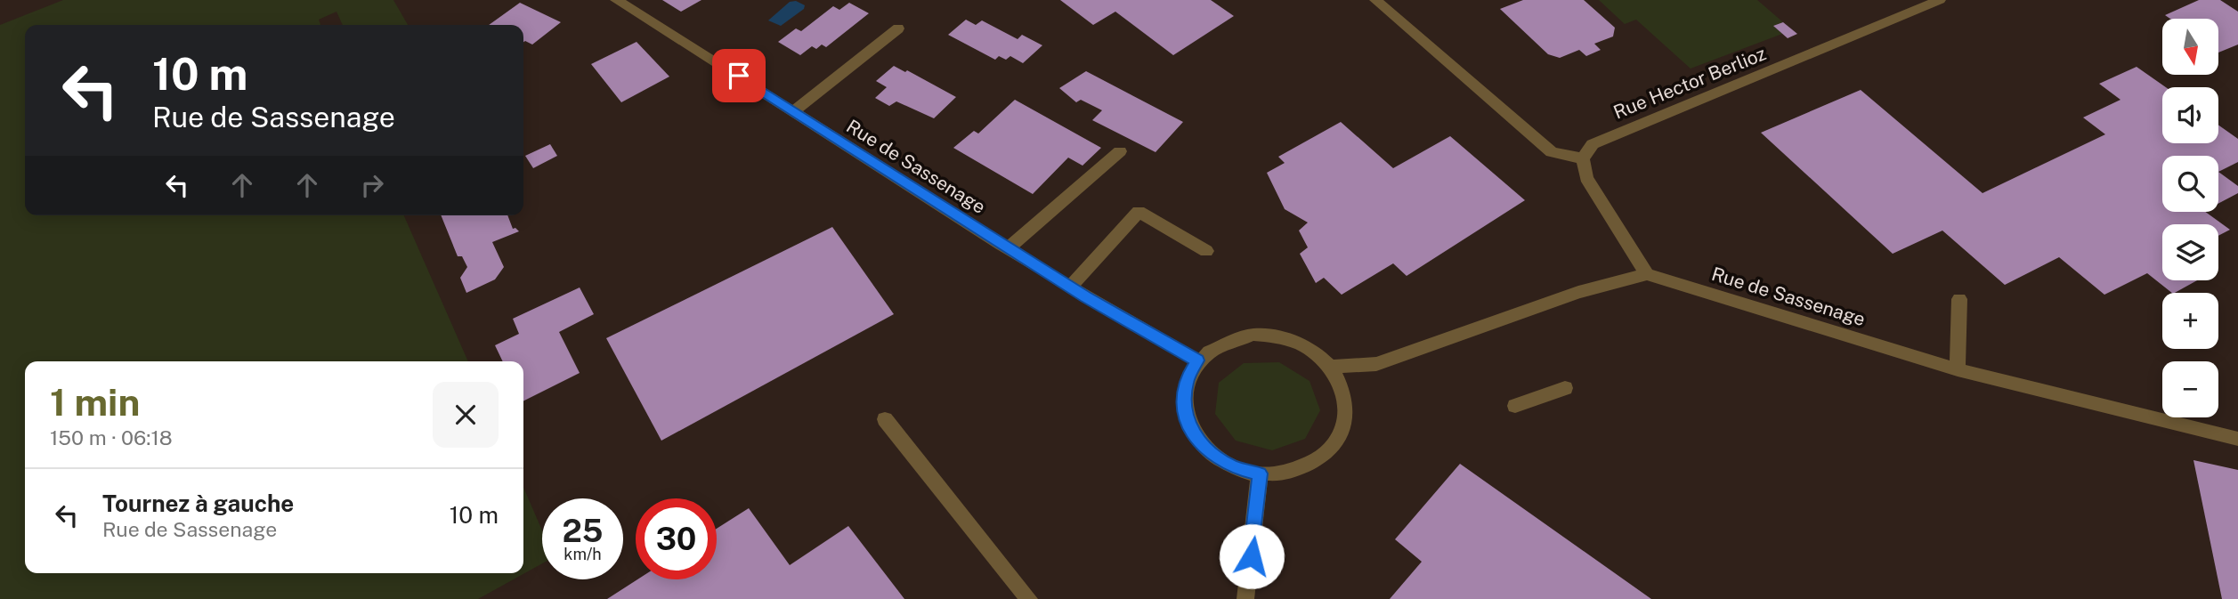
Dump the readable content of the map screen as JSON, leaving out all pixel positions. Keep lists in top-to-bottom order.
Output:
{
  "streets": {
    "street": ["Rue Hector Berlioz", "Rue de Sassenage"]
  },
  "north": "bottom",
  "page": {
    "map_buttons": ["+", "−"],
    "turn": ["10 m", "Rue de Sassenage"],
    "heading": ["1 min", "150 m · 06:18"],
    "list": [
      {
        "name": "Tournez à gauche",
        "note": "Rue de Sassenage",
        "value": "10 m"
      }
    ],
    "speed": "25 km/h",
    "limit": "30"
  }
}
